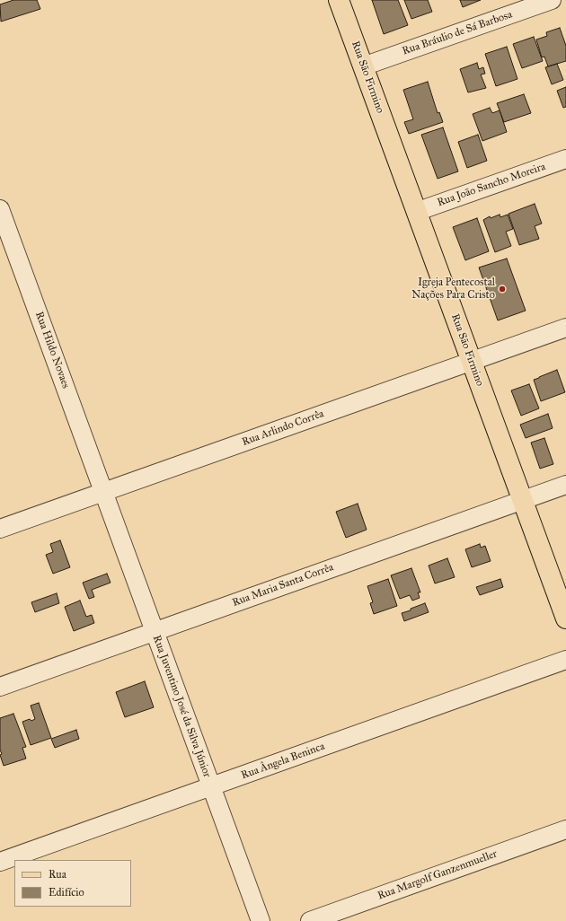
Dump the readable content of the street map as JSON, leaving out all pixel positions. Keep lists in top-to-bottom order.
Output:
{
  "streets": {
    "main road": ["Rua São Firmino"],
    "street": [
      "Rua Bráulio de Sá Barbosa",
      "Rua João Sancho Moreira",
      "Rua Hildo Novaes",
      "Rua Arlindo Corrêa",
      "Rua Maria Santa Corrêa",
      "Rua Juventino José da Silva Júnior",
      "Rua Ângela Beninca",
      "Rua Margolf Ganzenmueller"
    ]
  },
  "crossings": [
    ["Rua Bráulio de Sá Barbosa", "Rua São Firmino"],
    ["Rua São Firmino", "Rua João Sancho Moreira"],
    ["Rua São Firmino", "Rua Arlindo Corrêa"],
    ["Rua São Firmino", "Rua Maria Santa Corrêa"],
    ["Rua Hildo Novaes", "Rua Arlindo Corrêa"],
    ["Rua Hildo Novaes", "Rua Juventino José da Silva Júnior"],
    ["Rua Arlindo Corrêa", "Rua Juventino José da Silva Júnior"],
    ["Rua Maria Santa Corrêa", "Rua Juventino José da Silva Júnior"],
    ["Rua Juventino José da Silva Júnior", "Rua Ângela Beninca"]
  ],
  "places": ["Igreja Pentecostal Nações Para Cristo"],
  "legend": ["Rua", "Edifício"]
}
